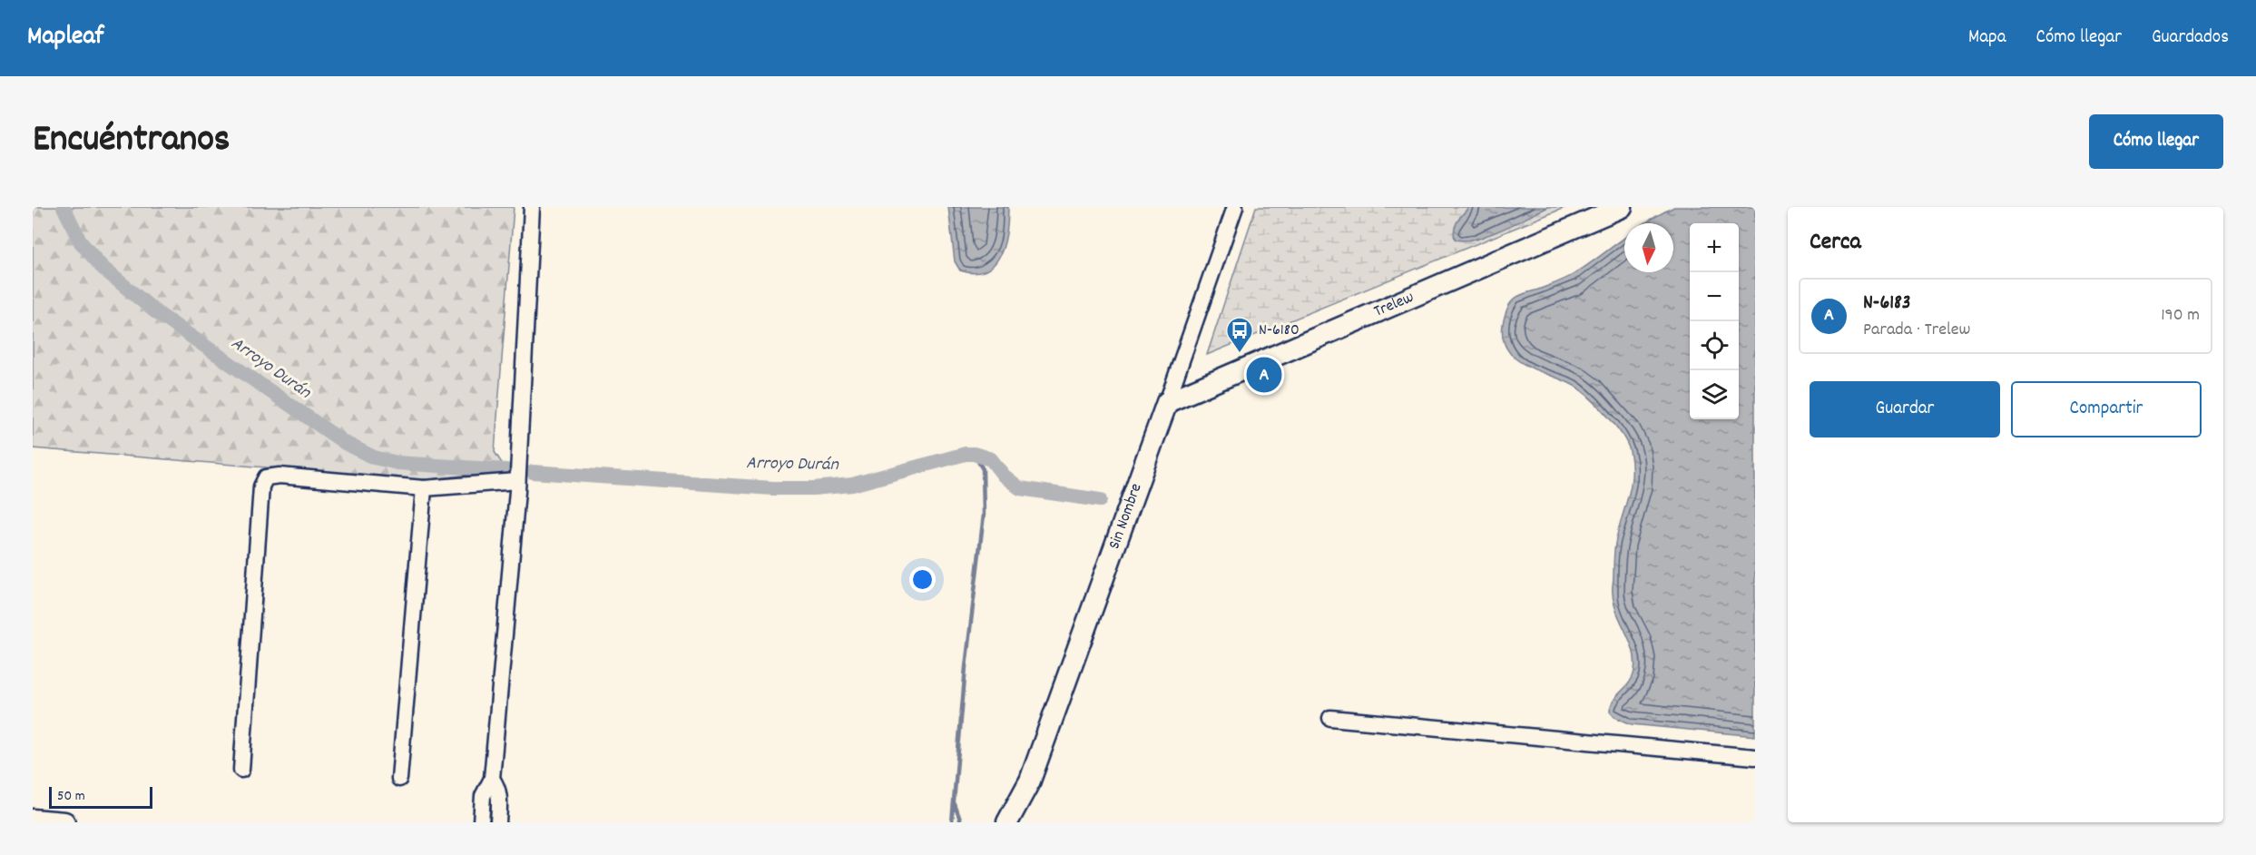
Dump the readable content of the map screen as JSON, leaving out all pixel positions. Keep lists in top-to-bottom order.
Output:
{
  "streets": {
    "main road": ["Trelew", "Sin Nombre"]
  },
  "crossings": [
    ["Trelew", "Sin Nombre"]
  ],
  "water": ["Arroyo Durán"],
  "places": {
    "bus stop": ["N-6180"]
  },
  "scale_bar": "50 m",
  "north": "bottom",
  "page": {
    "header": "Mapleaf",
    "nav": ["Mapa", "Cómo llegar", "Guardados"],
    "title": "Encuéntranos",
    "buttons": [
      "Cómo llegar",
      ["Guardar", "Compartir"]
    ],
    "heading": "Cerca",
    "map_buttons": ["+", "−"],
    "list": [
      {
        "mark": "A",
        "name": "N-6183",
        "note": "Parada · Trelew",
        "value": "190 m"
      }
    ],
    "pins": "A",
    "scale": "50 m"
  }
}
